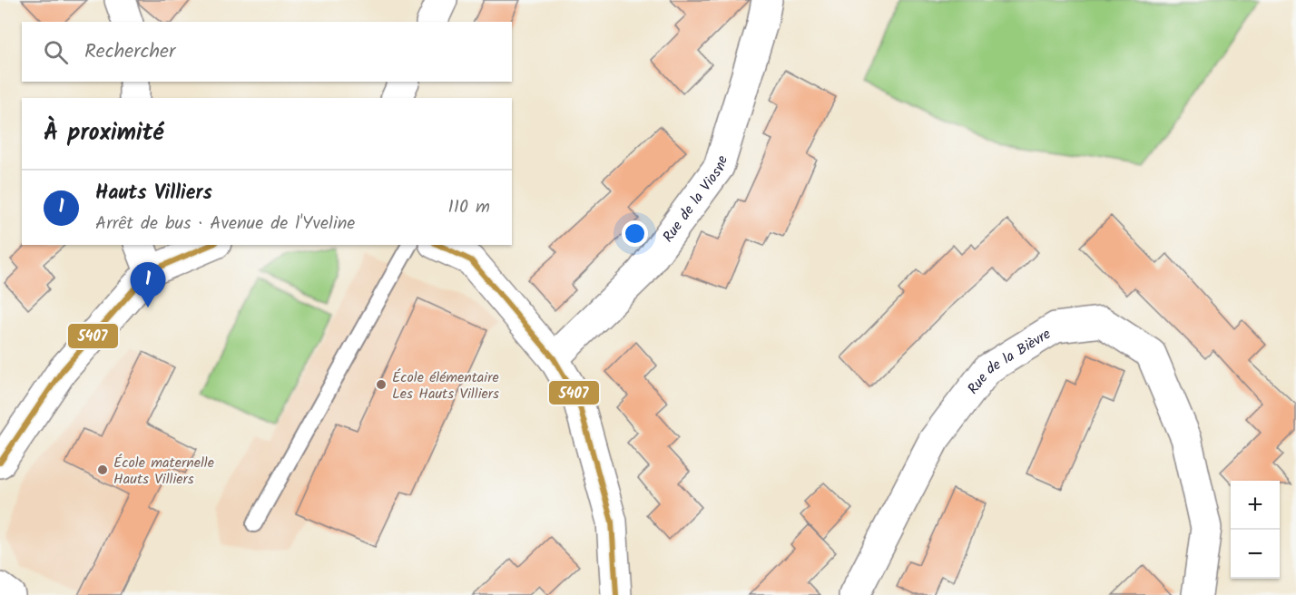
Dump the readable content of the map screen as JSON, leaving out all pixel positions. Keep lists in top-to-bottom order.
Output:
{
  "streets": {
    "street": ["Rue de la Viosne", "Rue de la Bièvre"]
  },
  "places": ["École élémentaire Les Hauts Villiers", "École maternelle Hauts Villiers"],
  "lines": ["transit line 5407"],
  "page": {
    "search": "Rechercher",
    "heading": "À proximité",
    "list": [
      {
        "mark": "1",
        "name": "Hauts Villiers",
        "note": "Arrêt de bus · Avenue de l'Yveline",
        "value": "110 m"
      }
    ],
    "pins": "1",
    "map_buttons": ["+", "−"]
  }
}
